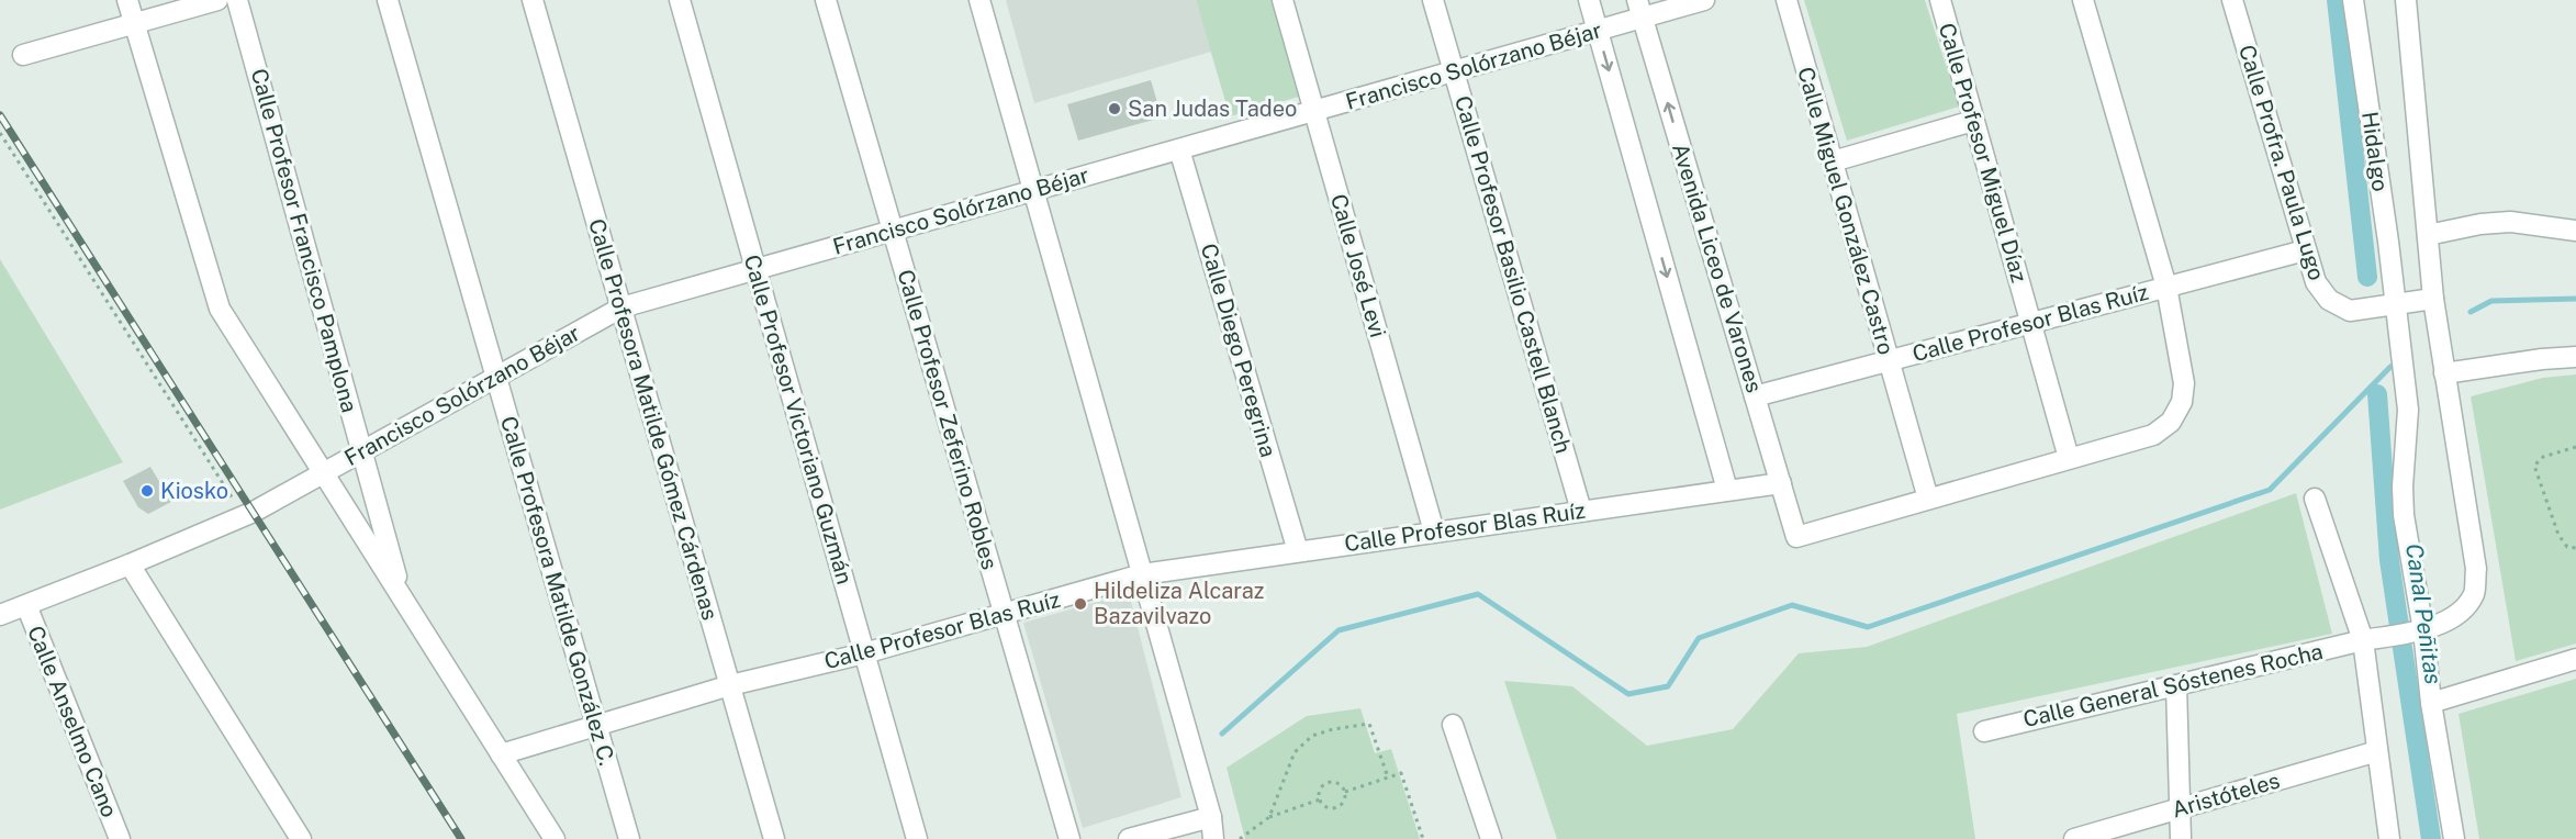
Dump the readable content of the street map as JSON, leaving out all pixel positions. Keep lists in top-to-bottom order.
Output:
{
  "streets": {
    "street": [
      "Francisco Solórzano Béjar",
      "Hidalgo",
      "Calle Profesor Miguel Díaz",
      "Calle Profra. Paula Lugo",
      "Calle Miguel González Castro",
      "Calle Profesor Francisco Pamplona",
      "Calle José Levi",
      "Avenida Liceo de Varones",
      "Calle Profesor Basilio Castell Blanch",
      "Calle Profesor Blas Ruíz",
      "Calle Diego Peregrina",
      "Calle Profesora Matilde Gómez Cárdenas",
      "Calle Profesor Victoriano Guzmán",
      "Calle Profesor Zeferino Robles",
      "Calle Profesora Matilde González C.",
      "Calle General Sóstenes Rocha",
      "Calle Anselmo Cano",
      "Aristóteles"
    ]
  },
  "crossings": [
    ["Francisco Solórzano Béjar", "Calle Profesor Francisco Pamplona"],
    ["Francisco Solórzano Béjar", "Calle José Levi"],
    ["Francisco Solórzano Béjar", "Avenida Liceo de Varones"],
    ["Francisco Solórzano Béjar", "Calle Profesor Basilio Castell Blanch"],
    ["Francisco Solórzano Béjar", "Calle Diego Peregrina"],
    ["Francisco Solórzano Béjar", "Calle Profesora Matilde Gómez Cárdenas"],
    ["Francisco Solórzano Béjar", "Calle Profesor Victoriano Guzmán"],
    ["Francisco Solórzano Béjar", "Calle Profesor Zeferino Robles"],
    ["Francisco Solórzano Béjar", "Calle Profesora Matilde González C."],
    ["Francisco Solórzano Béjar", "Calle Anselmo Cano"],
    ["Hidalgo", "Calle Profra. Paula Lugo"],
    ["Calle Profesor Miguel Díaz", "Calle Profesor Blas Ruíz"],
    ["Calle Profra. Paula Lugo", "Calle Profesor Blas Ruíz"],
    ["Calle Miguel González Castro", "Avenida Liceo de Varones"],
    ["Calle Miguel González Castro", "Calle Profesor Blas Ruíz"],
    ["Calle José Levi", "Calle Profesor Blas Ruíz"],
    ["Avenida Liceo de Varones", "Calle Profesor Blas Ruíz"],
    ["Calle Profesor Basilio Castell Blanch", "Calle Profesor Blas Ruíz"],
    ["Calle Profesor Blas Ruíz", "Calle Diego Peregrina"],
    ["Calle Profesor Blas Ruíz", "Calle Profesora Matilde Gómez Cárdenas"],
    ["Calle Profesor Blas Ruíz", "Calle Profesor Victoriano Guzmán"],
    ["Calle Profesor Blas Ruíz", "Calle Profesor Zeferino Robles"],
    ["Calle Profesor Blas Ruíz", "Calle Profesora Matilde González C."]
  ],
  "water": ["Canal Peñitas"],
  "places": ["San Judas Tadeo", "Kiosko", "Hildeliza Alcaraz Bazavilvazo"]
}
